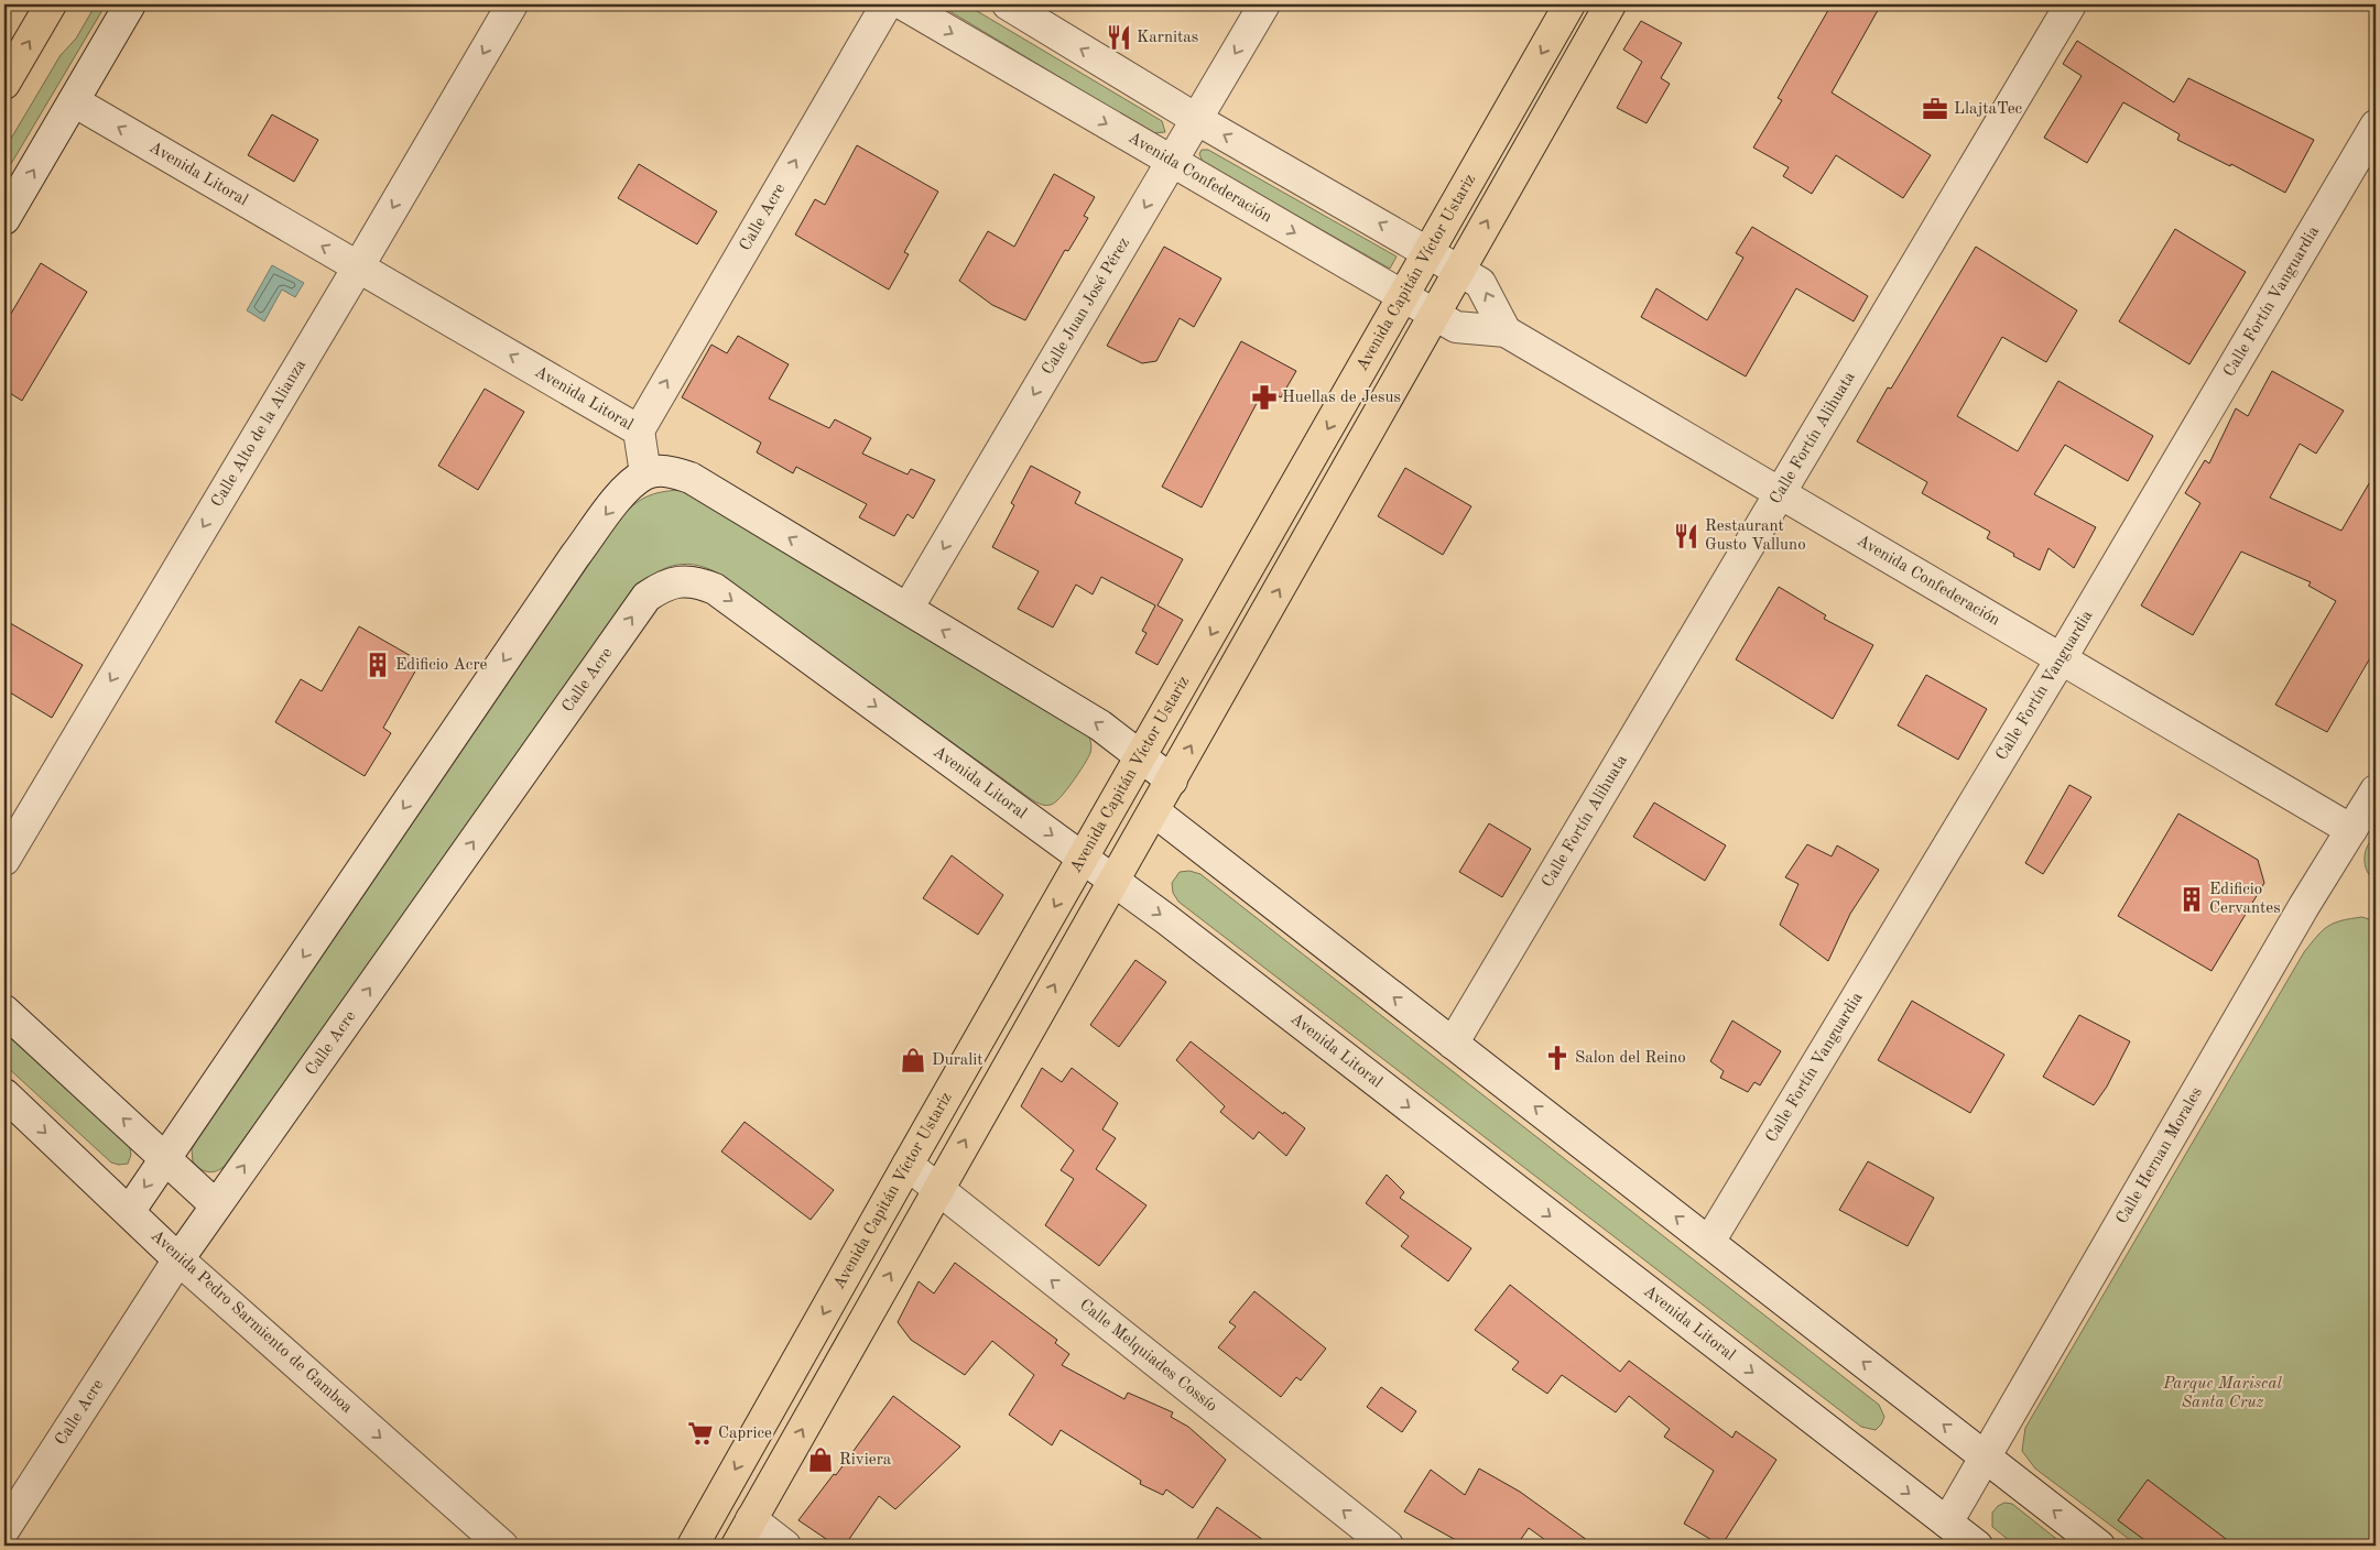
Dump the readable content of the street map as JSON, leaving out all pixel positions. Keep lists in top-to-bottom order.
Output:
{
  "streets": {
    "main road": ["Avenida Capitán Víctor Ustariz"],
    "street": [
      "Avenida Litoral",
      "Avenida Confederación",
      "Calle Acre",
      "Calle Fortín Vanguardia",
      "Calle Juan José Pérez",
      "Calle Alto de la Alianza",
      "Calle Fortín Alihuata",
      "Calle Hernan Morales",
      "Avenida Pedro Sarmiento de Gamboa",
      "Calle Melquiades Cossío"
    ]
  },
  "crossings": [
    ["Avenida Litoral", "Calle Acre"],
    ["Avenida Litoral", "Avenida Capitán Víctor Ustariz"],
    ["Avenida Litoral", "Calle Alto de la Alianza"],
    ["Avenida Litoral", "Calle Hernan Morales"],
    ["Avenida Confederación", "Avenida Capitán Víctor Ustariz"],
    ["Avenida Confederación", "Calle Fortín Vanguardia"],
    ["Avenida Confederación", "Calle Juan José Pérez"],
    ["Avenida Confederación", "Calle Fortín Alihuata"],
    ["Avenida Confederación", "Calle Hernan Morales"],
    ["Calle Acre", "Avenida Pedro Sarmiento de Gamboa"],
    ["Avenida Capitán Víctor Ustariz", "Calle Melquiades Cossío"]
  ],
  "one_way": [
    "Calle Juan José Pérez",
    "Calle Alto de la Alianza",
    "Avenida Pedro Sarmiento de Gamboa",
    "Calle Melquiades Cossío"
  ],
  "parks": ["Parque Mariscal Santa Cruz"],
  "places": {
    "restaurant": ["Karnitas", "Restaurant Gusto Valluno"],
    "office": ["LlajtaTec"],
    "pharmacy": ["Huellas de Jesus"],
    "building": ["Edificio Acre", "Edificio Cervantes"],
    "church": ["Salon del Reino"],
    "shop": ["Duralit", "Riviera"],
    "supermarket": ["Caprice"]
  }
}
